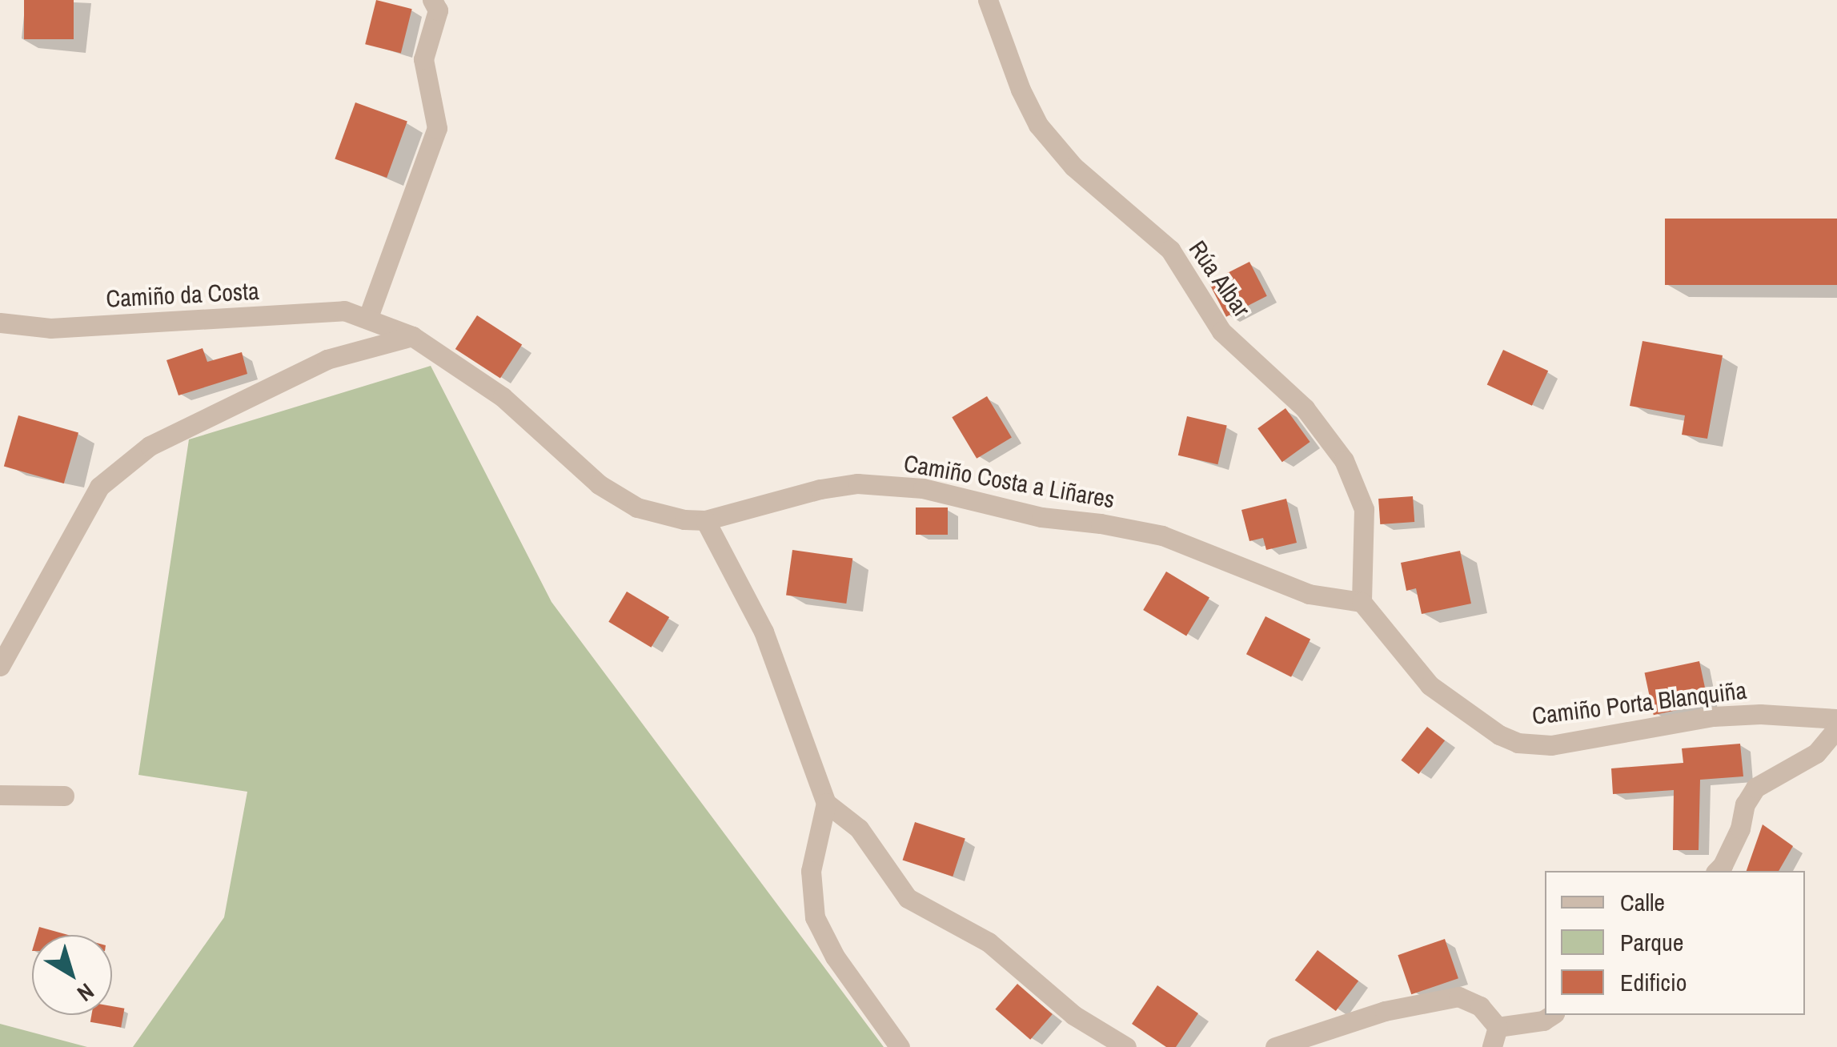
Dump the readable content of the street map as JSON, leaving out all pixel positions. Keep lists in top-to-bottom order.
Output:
{
  "streets": {
    "street": [
      "Rúa Albar",
      "Camiño da Costa",
      "Camiño Costa a Liñares",
      "Camiño Porta Blanquiña"
    ]
  },
  "crossings": [
    ["Rúa Albar", "Camiño Costa a Liñares"],
    ["Rúa Albar", "Camiño Porta Blanquiña"],
    ["Camiño da Costa", "Camiño Costa a Liñares"],
    ["Camiño Costa a Liñares", "Camiño Porta Blanquiña"]
  ],
  "legend": ["Calle", "Parque", "Edificio"],
  "north": "bottom right"
}
